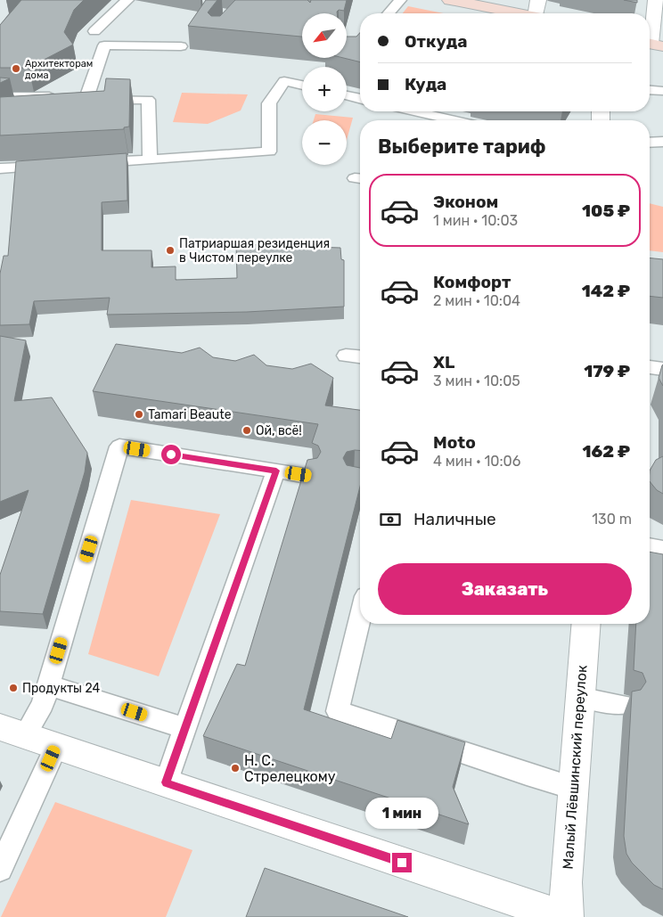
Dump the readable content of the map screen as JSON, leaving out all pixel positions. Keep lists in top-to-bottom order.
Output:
{
  "streets": {
    "street": ["Малый Лёвшинский переулок"]
  },
  "places": [
    "Архитекторам дома",
    "Патриаршая резиденция в Чистом переулке",
    "Tamari Beaute",
    "Ой, всё!",
    "Продукты 24",
    "Н. С. Стрелецкому"
  ],
  "north": "bottom left",
  "page": {
    "map_buttons": ["+", "−"],
    "banner": ["Откуда", "Куда"],
    "heading": "Выберите тариф",
    "list": [
      {
        "name": "Эконом",
        "note": "1 мин · 10:03",
        "value": "105 ₽"
      },
      {
        "name": "Комфорт",
        "note": "2 мин · 10:04",
        "value": "142 ₽"
      },
      {
        "name": "XL",
        "note": "3 мин · 10:05",
        "value": "179 ₽"
      },
      {
        "name": "Moto",
        "note": "4 мин · 10:06",
        "value": "162 ₽"
      }
    ],
    "pay": ["Наличные", "130 m"],
    "buttons": "Заказать",
    "bubble": "1 мин"
  }
}
